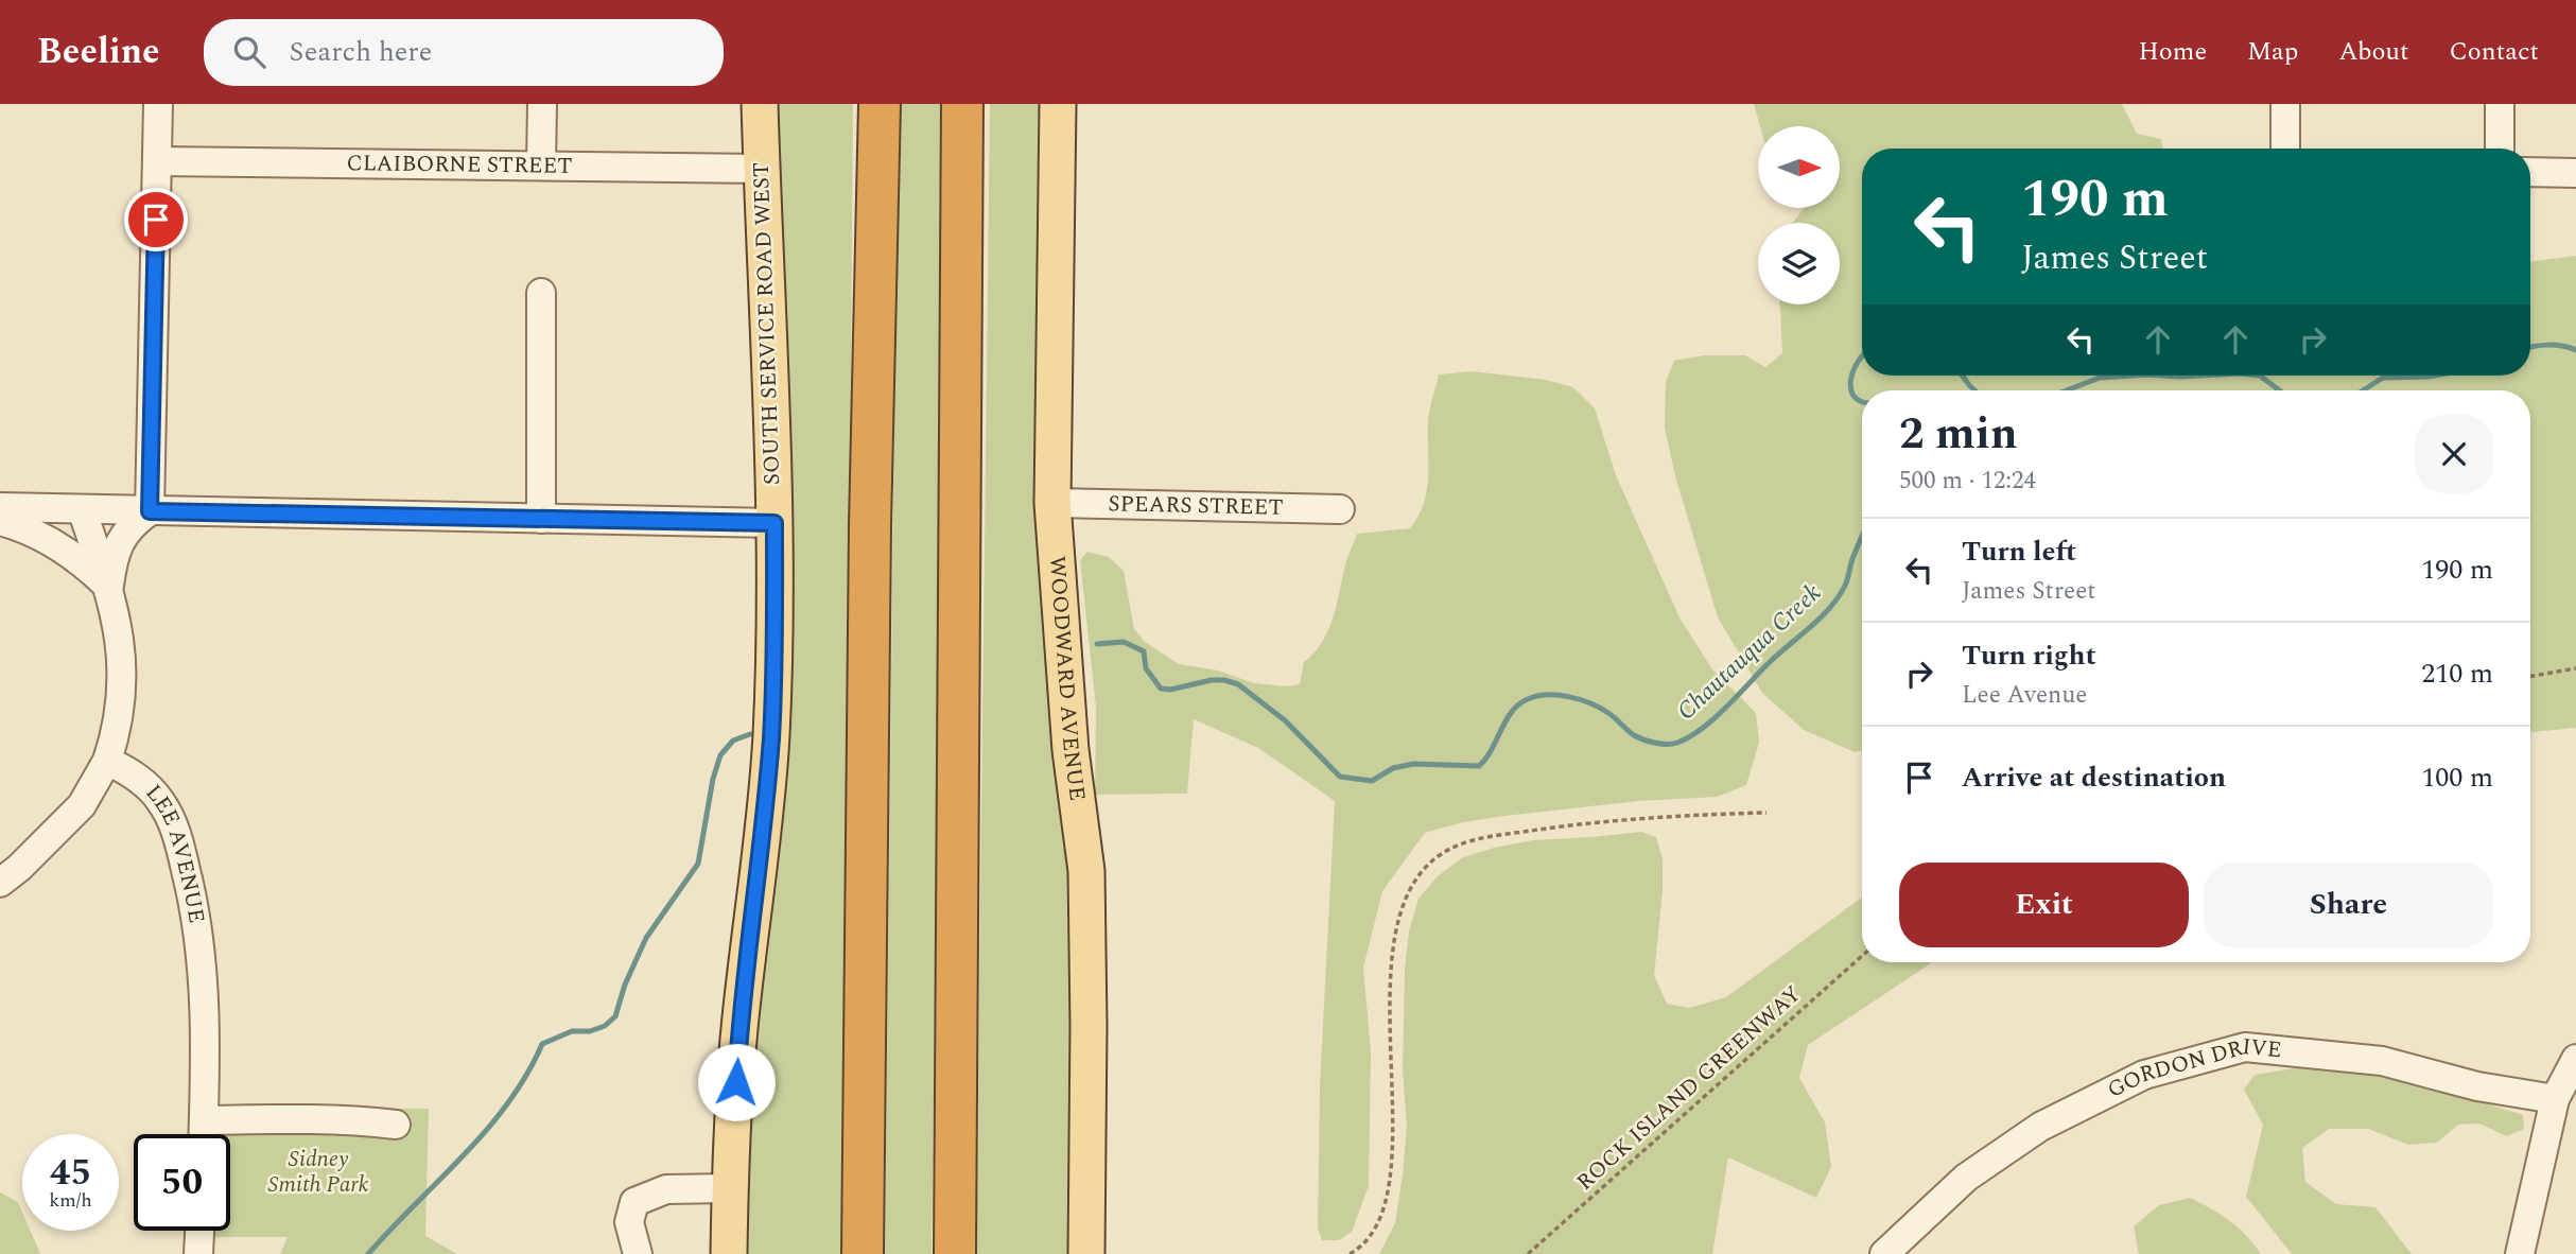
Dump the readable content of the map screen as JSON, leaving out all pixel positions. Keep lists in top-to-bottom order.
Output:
{
  "streets": {
    "main road": ["SOUTH SERVICE ROAD WEST", "WOODWARD AVENUE"],
    "street": [
      "CLAIBORNE STREET",
      "SPEARS STREET",
      "LEE AVENUE",
      "GORDON DRIVE"
    ],
    "path": ["ROCK ISLAND GREENWAY"]
  },
  "crossings": [
    ["CLAIBORNE STREET", "SOUTH SERVICE ROAD WEST"],
    ["SPEARS STREET", "WOODWARD AVENUE"]
  ],
  "water": ["Chautauqua Creek"],
  "parks": ["Sidney Smith Park"],
  "north": "right",
  "page": {
    "header": "Beeline",
    "search": "Search here",
    "nav": [
      "Home",
      "Map",
      "About",
      "Contact"
    ],
    "turn": ["190 m", "James Street"],
    "heading": ["2 min", "500 m · 12:24"],
    "list": [
      {
        "name": "Turn left",
        "note": "James Street",
        "value": "190 m"
      },
      {
        "name": "Turn right",
        "note": "Lee Avenue",
        "value": "210 m"
      },
      {
        "name": "Arrive at destination",
        "value": "100 m"
      }
    ],
    "buttons": ["Exit", "Share"],
    "speed": "45 km/h",
    "limit": "50"
  }
}
